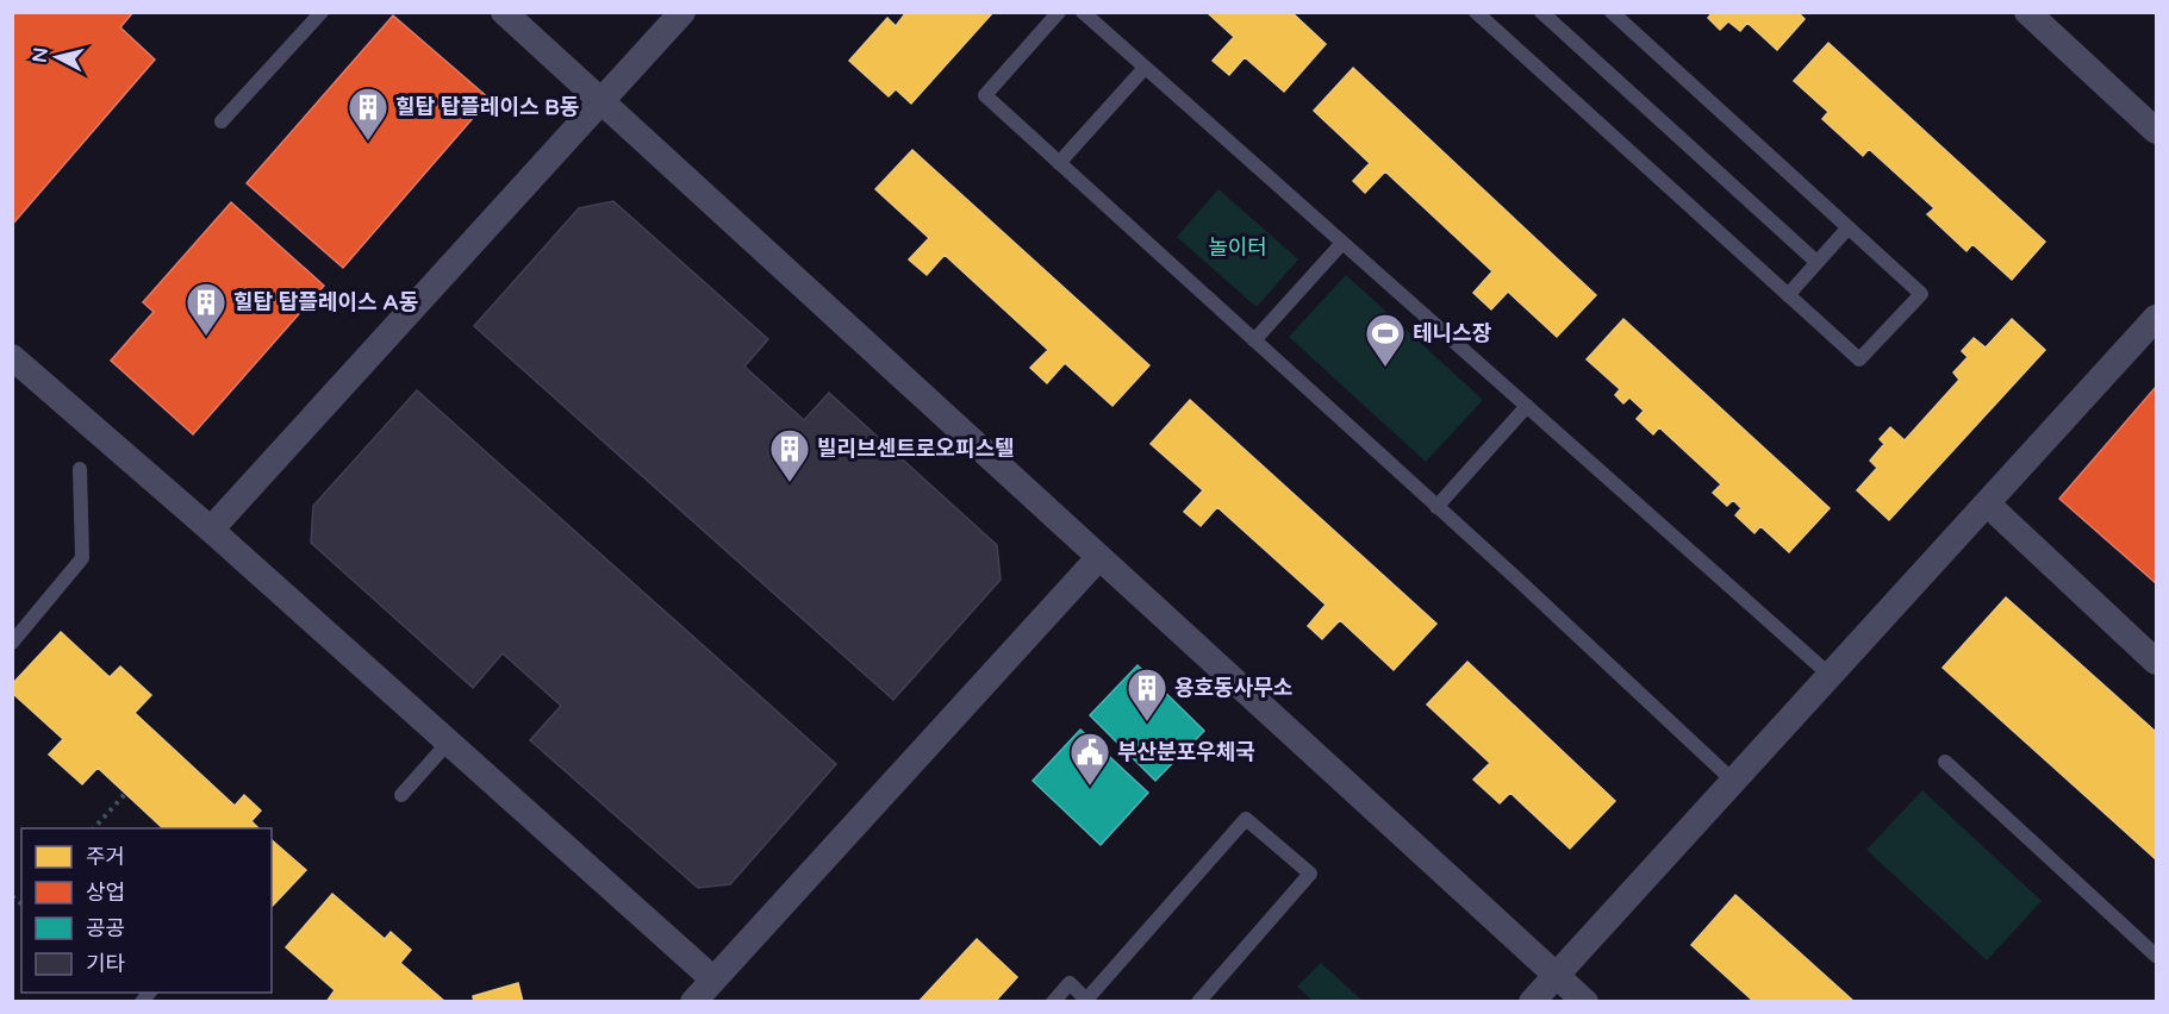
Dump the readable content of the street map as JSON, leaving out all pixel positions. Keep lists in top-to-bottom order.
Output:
{
  "parks": ["놀이터"],
  "places": {
    "building": [
      "힐탑 탑플레이스 B동",
      "힐탑 탑플레이스 A동",
      "빌리브센트로오피스텔",
      "용호동사무소"
    ],
    "sports": ["테니스장"],
    "public building": ["부산분포우체국"]
  },
  "legend": [
    "주거",
    "상업",
    "공공",
    "기타"
  ],
  "north": "left"
}
